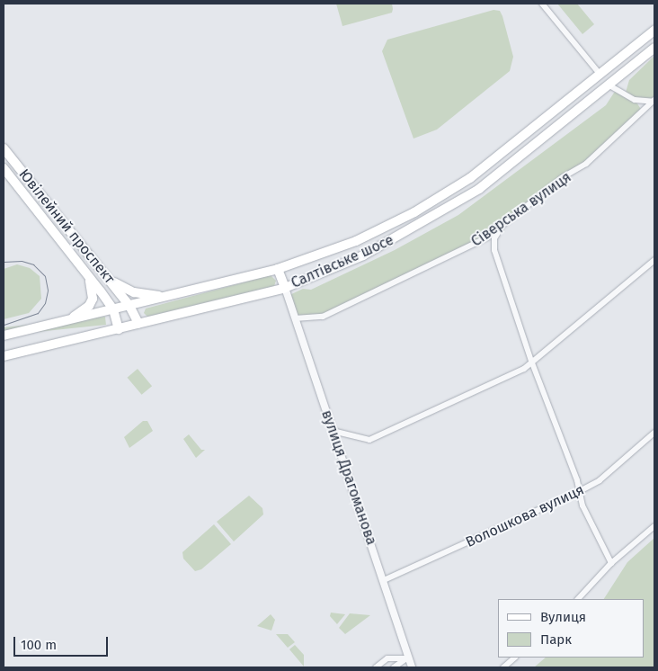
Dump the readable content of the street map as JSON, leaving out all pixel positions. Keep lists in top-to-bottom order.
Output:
{
  "streets": {
    "main road": ["Ювілейний проспект", "Салтівське шосе"],
    "street": ["Сіверська вулиця", "вулиця Драгоманова", "Волошкова вулиця"]
  },
  "crossings": [
    ["Сіверська вулиця", "вулиця Драгоманова"],
    ["Ювілейний проспект", "Салтівське шосе"],
    ["Салтівське шосе", "вулиця Драгоманова"],
    ["вулиця Драгоманова", "Волошкова вулиця"]
  ],
  "legend": ["Вулиця", "Парк"],
  "scale_bar": "100 m"
}
